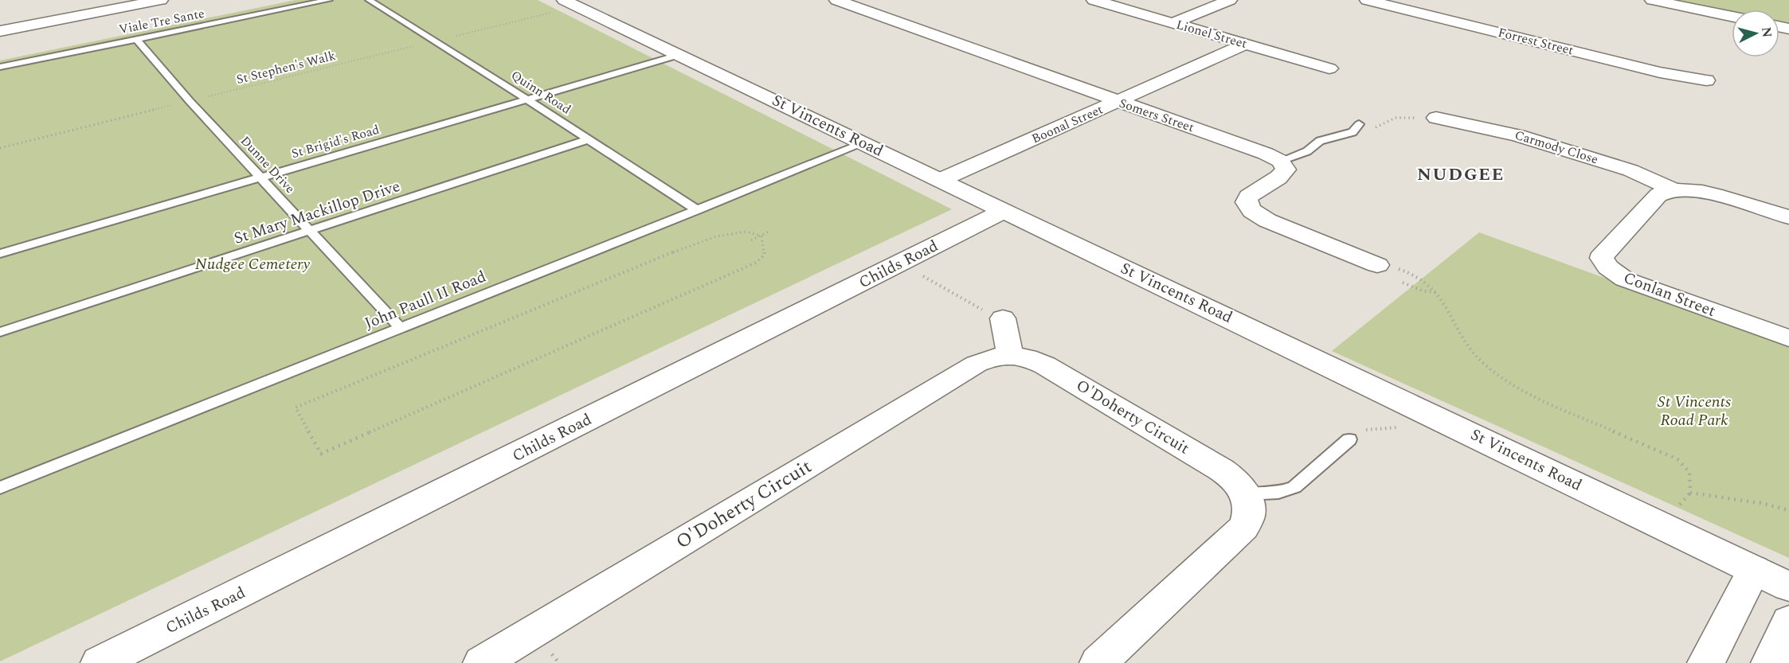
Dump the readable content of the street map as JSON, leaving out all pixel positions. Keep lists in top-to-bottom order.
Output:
{
  "streets": {
    "street": [
      "Lionel Street",
      "Forrest Street",
      "Somers Street",
      "Boonal Street",
      "St Vincents Road",
      "Carmody Close",
      "Childs Road",
      "Conlan Street",
      "O'Doherty Circuit"
    ],
    "lane": [
      "Viale Tre Sante",
      "Quinn Road",
      "St Brigid's Road",
      "Dunne Drive",
      "St Mary Mackillop Drive",
      "John Paull II Road"
    ],
    "path": ["St Stephen's Walk"]
  },
  "crossings": [
    ["Viale Tre Sante", "Dunne Drive"],
    ["Lionel Street", "Boonal Street"],
    ["St Stephen's Walk", "Quinn Road"],
    ["St Stephen's Walk", "St Vincents Road"],
    ["St Stephen's Walk", "Dunne Drive"],
    ["Quinn Road", "St Brigid's Road"],
    ["Quinn Road", "St Mary Mackillop Drive"],
    ["Quinn Road", "John Paull II Road"],
    ["Somers Street", "Boonal Street"],
    ["Boonal Street", "St Vincents Road"],
    ["St Vincents Road", "St Brigid's Road"],
    ["St Vincents Road", "Childs Road"],
    ["St Vincents Road", "John Paull II Road"],
    ["St Brigid's Road", "Dunne Drive"],
    ["Carmody Close", "Conlan Street"],
    ["Dunne Drive", "St Mary Mackillop Drive"],
    ["Dunne Drive", "John Paull II Road"]
  ],
  "districts": ["NUDGEE"],
  "parks": ["Nudgee Cemetery", "St Vincents Road Park"],
  "north": "right"
}
